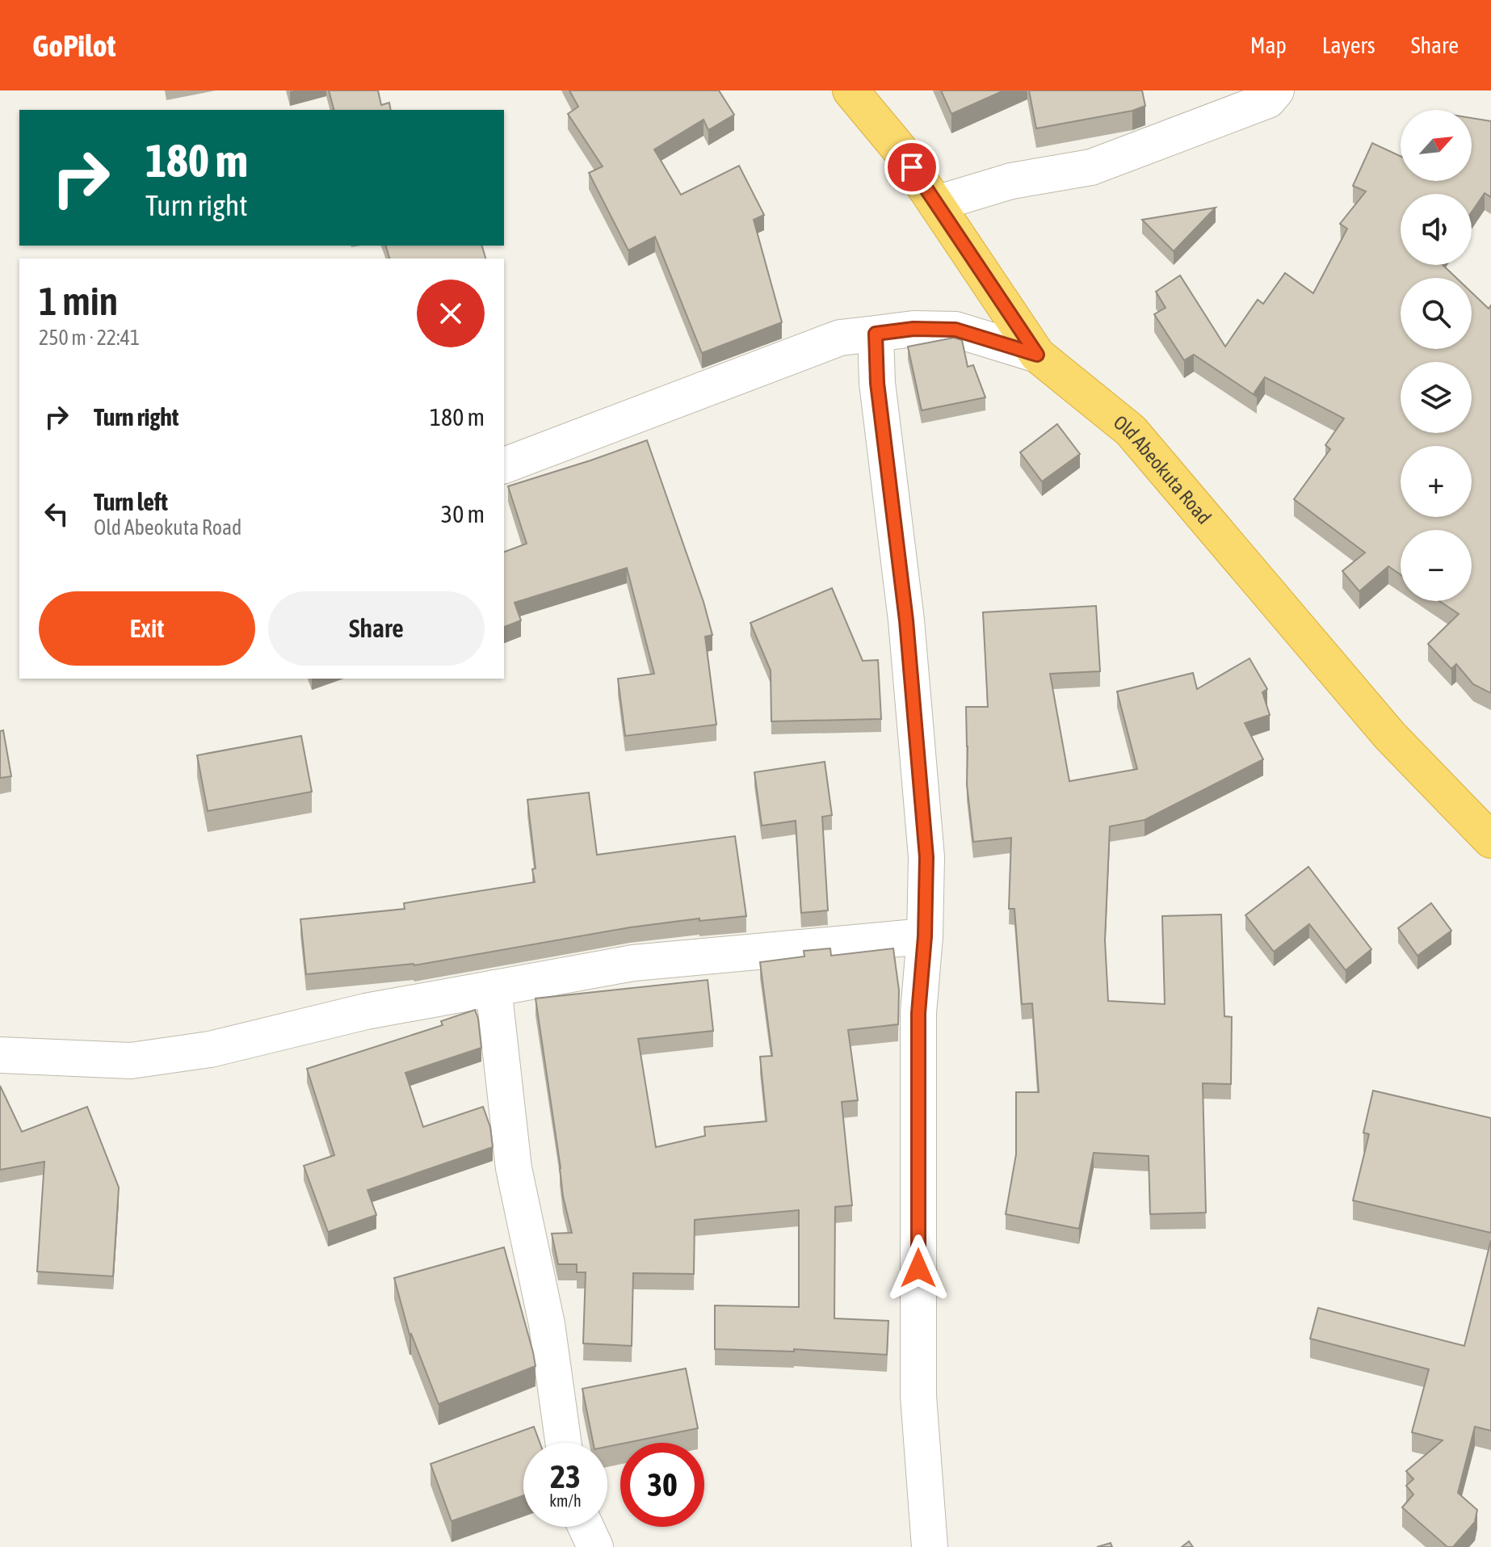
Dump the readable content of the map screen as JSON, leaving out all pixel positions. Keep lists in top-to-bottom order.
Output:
{
  "streets": {
    "highway": ["Old Abeokuta Road"]
  },
  "north": "top right",
  "page": {
    "header": "GoPilot",
    "nav": ["Map", "Layers", "Share"],
    "map_buttons": ["+", "−"],
    "turn": ["180 m", "Turn right"],
    "heading": ["1 min", "250 m · 22:41"],
    "list": [
      {
        "name": "Turn right",
        "value": "180 m"
      },
      {
        "name": "Turn left",
        "note": "Old Abeokuta Road",
        "value": "30 m"
      }
    ],
    "buttons": ["Exit", "Share"],
    "speed": "23 km/h",
    "limit": "30"
  }
}
